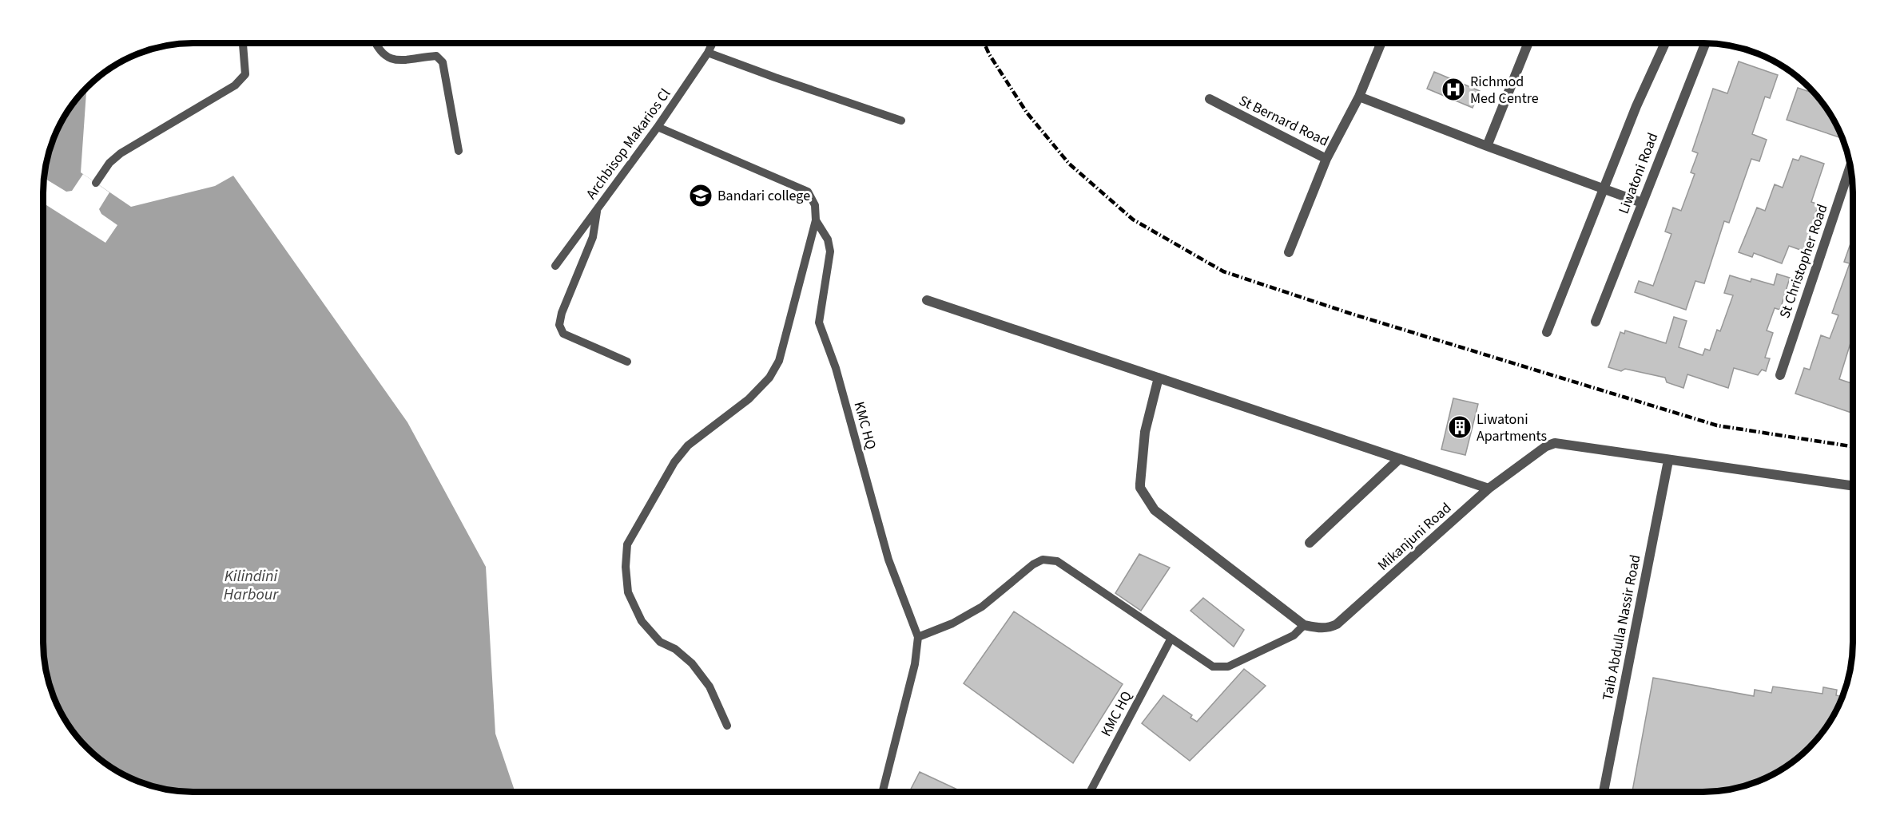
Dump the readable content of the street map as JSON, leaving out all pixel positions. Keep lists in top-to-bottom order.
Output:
{
  "streets": {
    "street": [
      "St Bernard Road",
      "Liwatoni Road",
      "St Christopher Road",
      "Mikanjuni Road",
      "Taib Abdulla Nassir Road"
    ],
    "lane": ["Archbisop Makarios Cl", "KMC HQ"]
  },
  "crossings": [
    ["Mikanjuni Road", "Taib Abdulla Nassir Road"]
  ],
  "water": ["Kilindini Harbour"],
  "places": {
    "hospital": ["Richmod Med Centre"],
    "school or university": ["Bandari college"],
    "building": ["Liwatoni Apartments"]
  }
}
